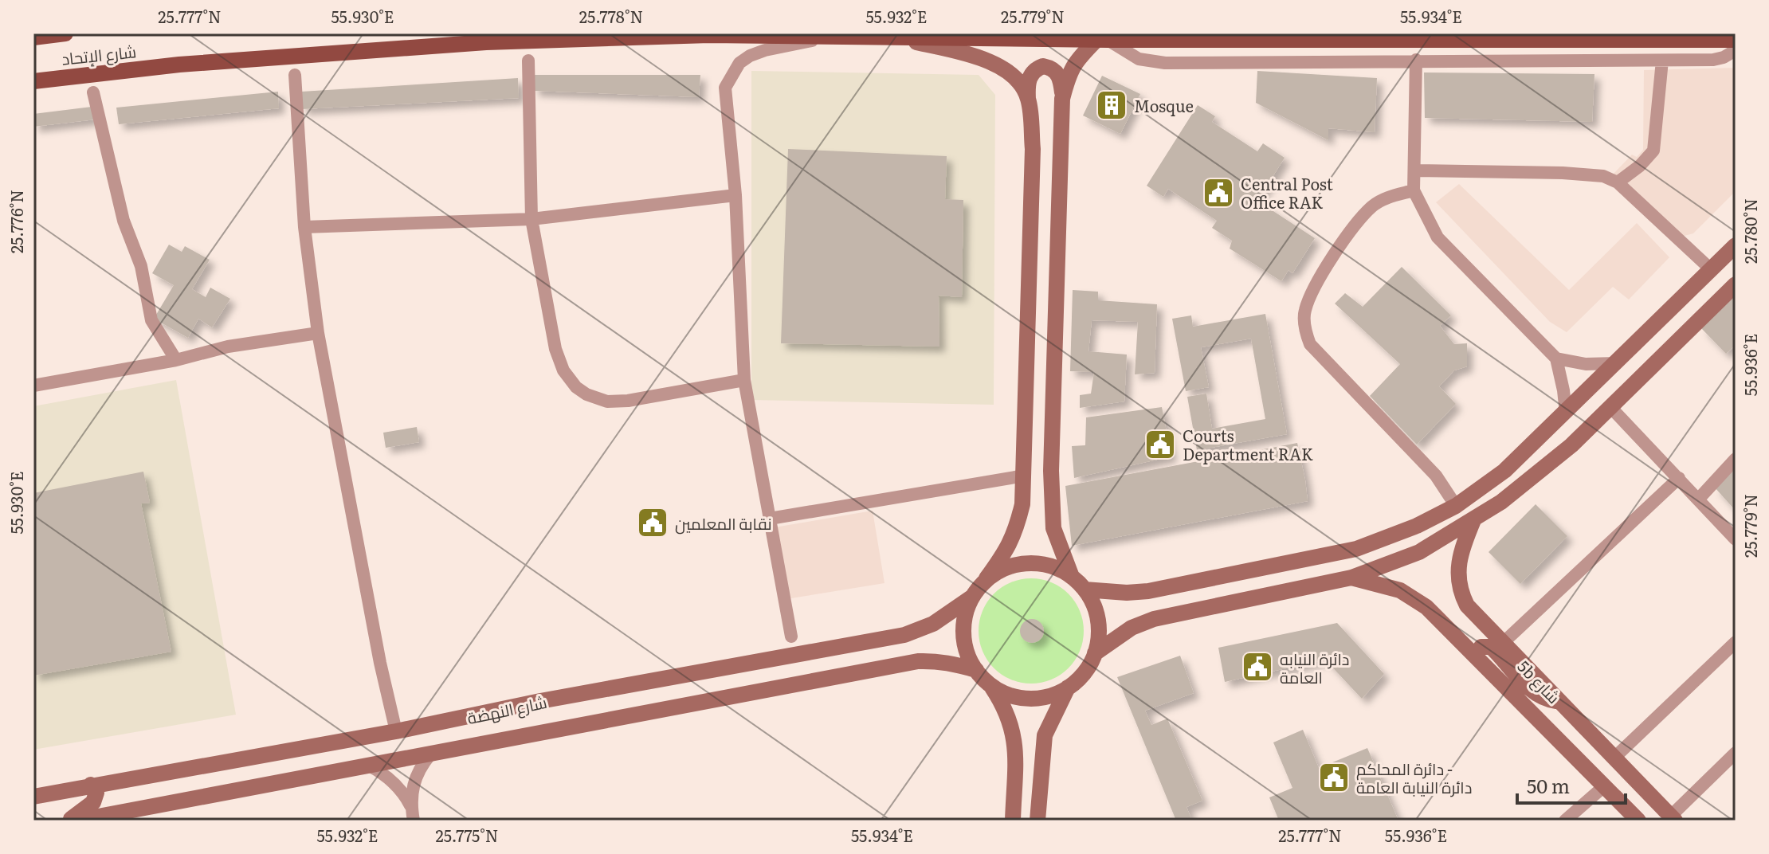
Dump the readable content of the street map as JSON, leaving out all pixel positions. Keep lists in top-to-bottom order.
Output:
{
  "streets": {
    "main road": ["شارع الإتحاد", "5b شارع", "شارع النهضة"]
  },
  "places": {
    "building": ["Mosque"],
    "public building": [
      "Central Post Office RAK",
      "Courts Department RAK",
      "نقابة المعلمين",
      "دائرة النيابه العامة",
      "دائرة المحاكم - دائرة النيابة العامة"
    ]
  },
  "scale_bar": "50 m",
  "coordinates": [
    "25.777°N",
    "55.930°E",
    "25.778°N",
    "55.932°E",
    "25.779°N",
    "55.934°E",
    "25.776°N",
    "25.780°N",
    "55.936°E",
    "25.775°N"
  ]
}
